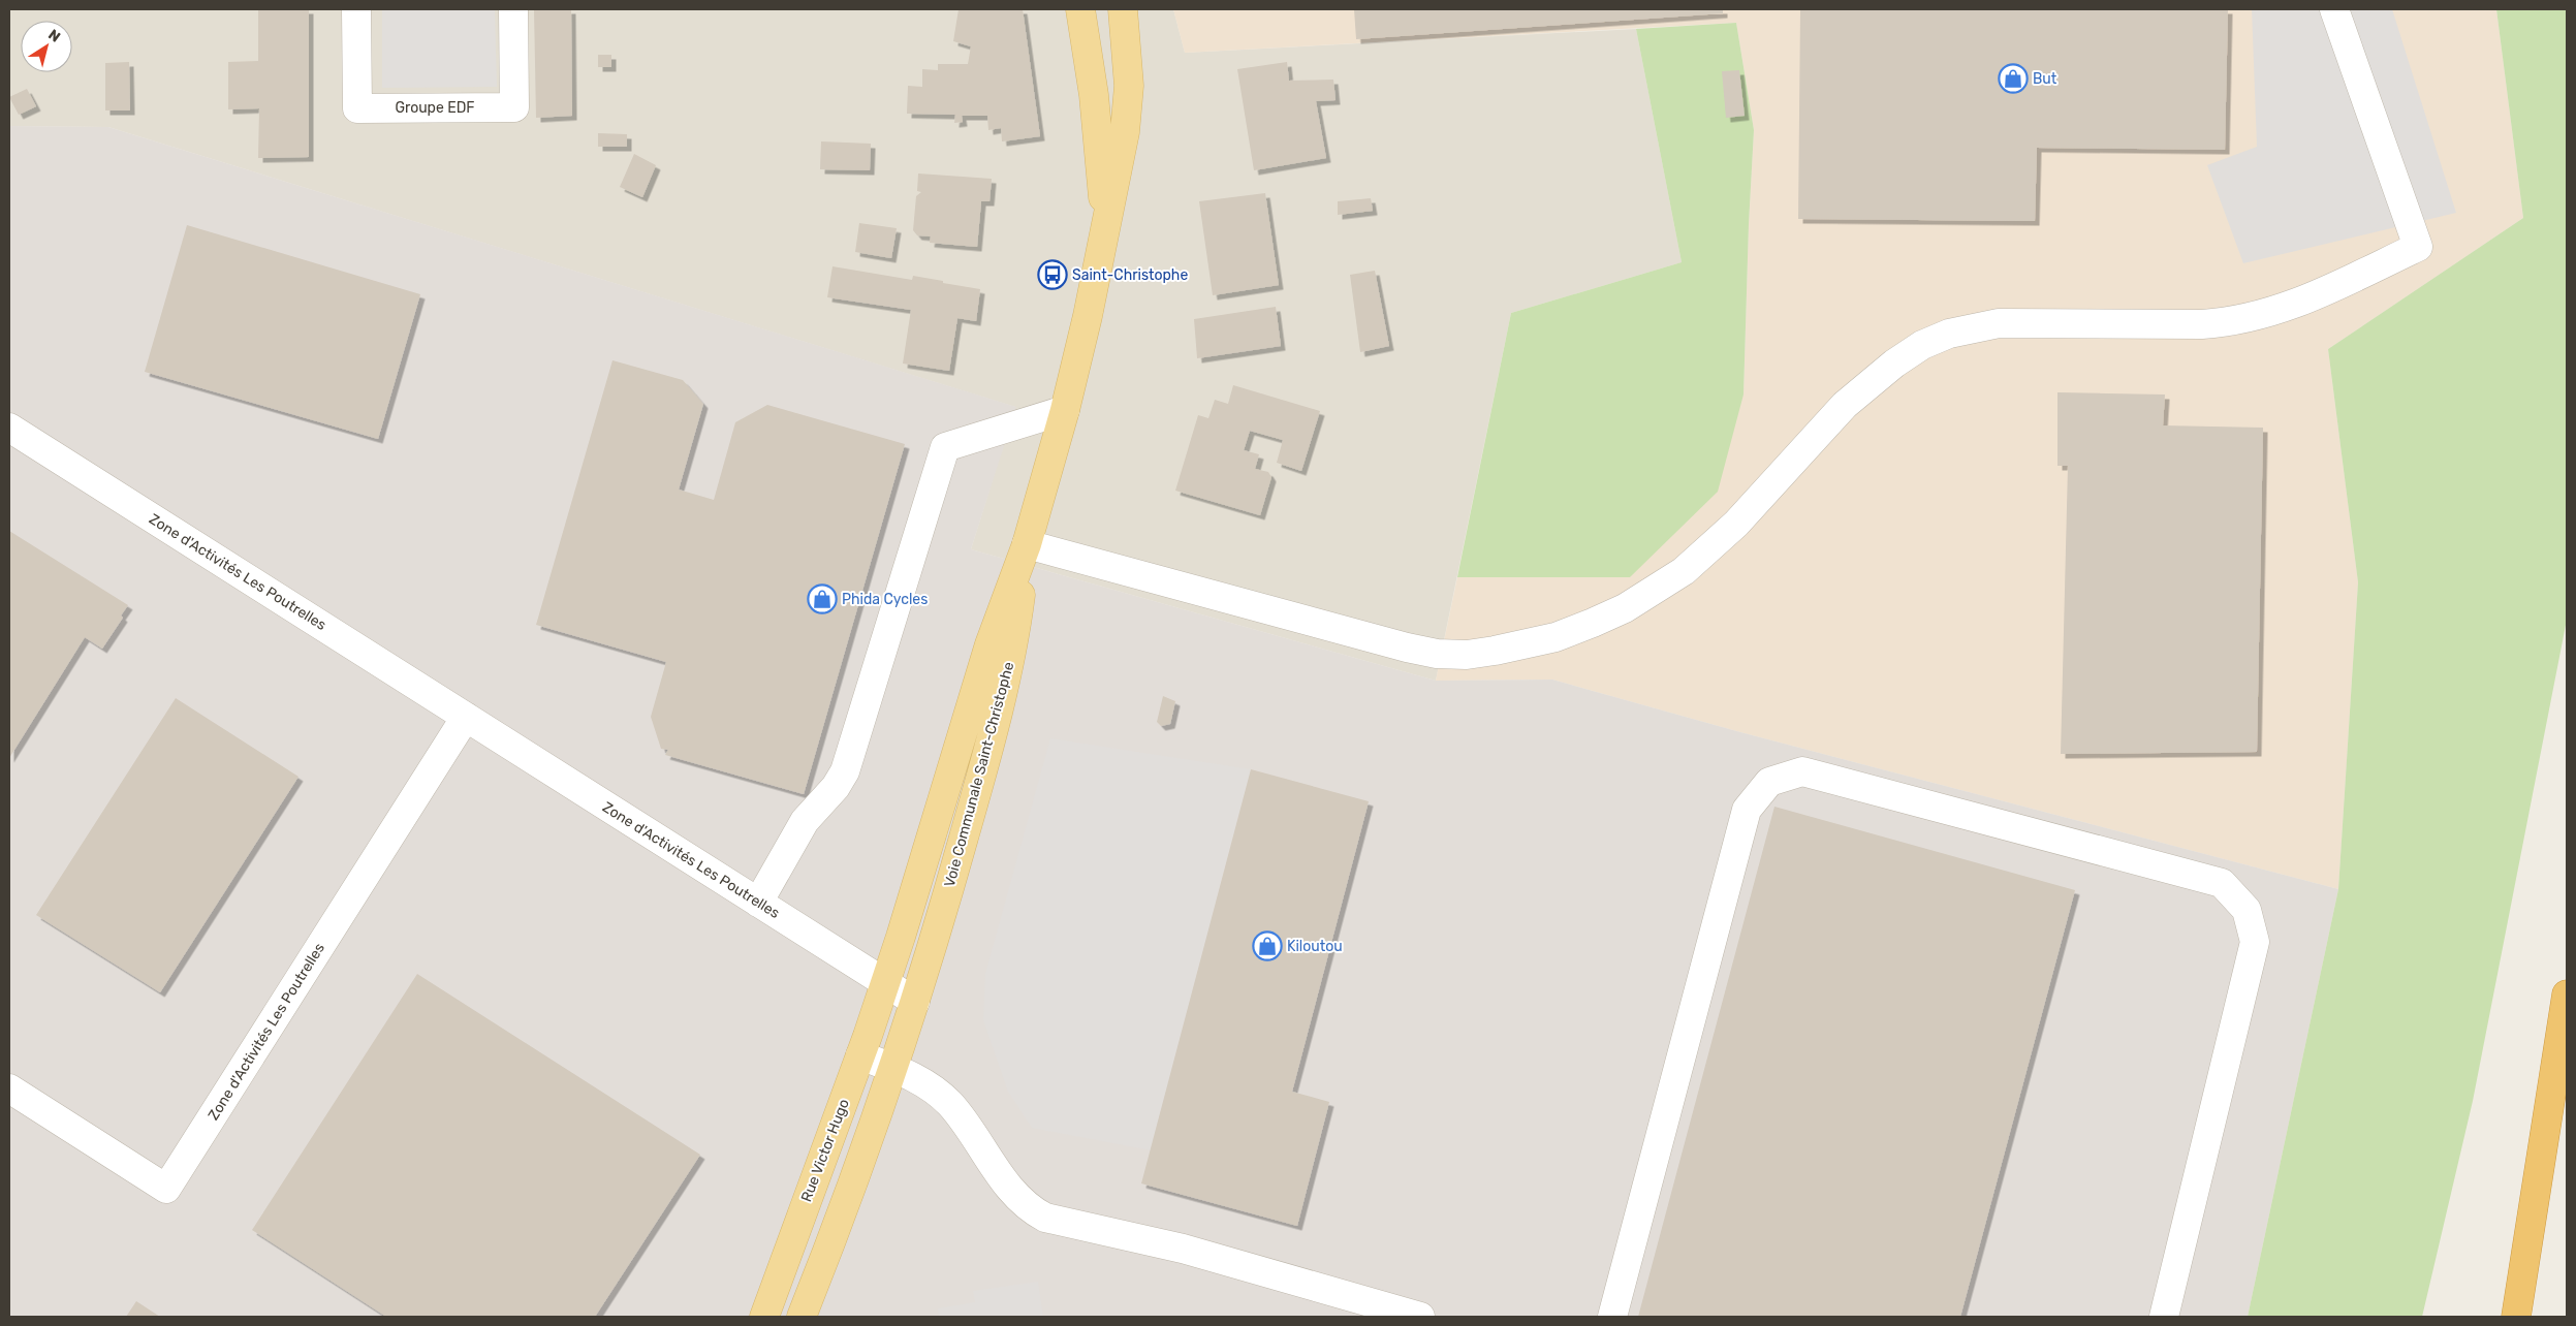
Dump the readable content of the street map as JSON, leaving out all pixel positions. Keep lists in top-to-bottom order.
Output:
{
  "streets": {
    "main road": ["Voie Communale Saint-Christophe", "Rue Victor Hugo"],
    "street": ["Groupe EDF", "Zone d'Activités Les Poutrelles"]
  },
  "crossings": [
    ["Zone d'Activités Les Poutrelles", "Voie Communale Saint-Christophe"],
    ["Zone d'Activités Les Poutrelles", "Rue Victor Hugo"],
    ["Voie Communale Saint-Christophe", "Rue Victor Hugo"]
  ],
  "places": {
    "shop": ["But", "Phida Cycles", "Kiloutou"],
    "bus stop": ["Saint-Christophe"]
  },
  "north": "top right"
}
